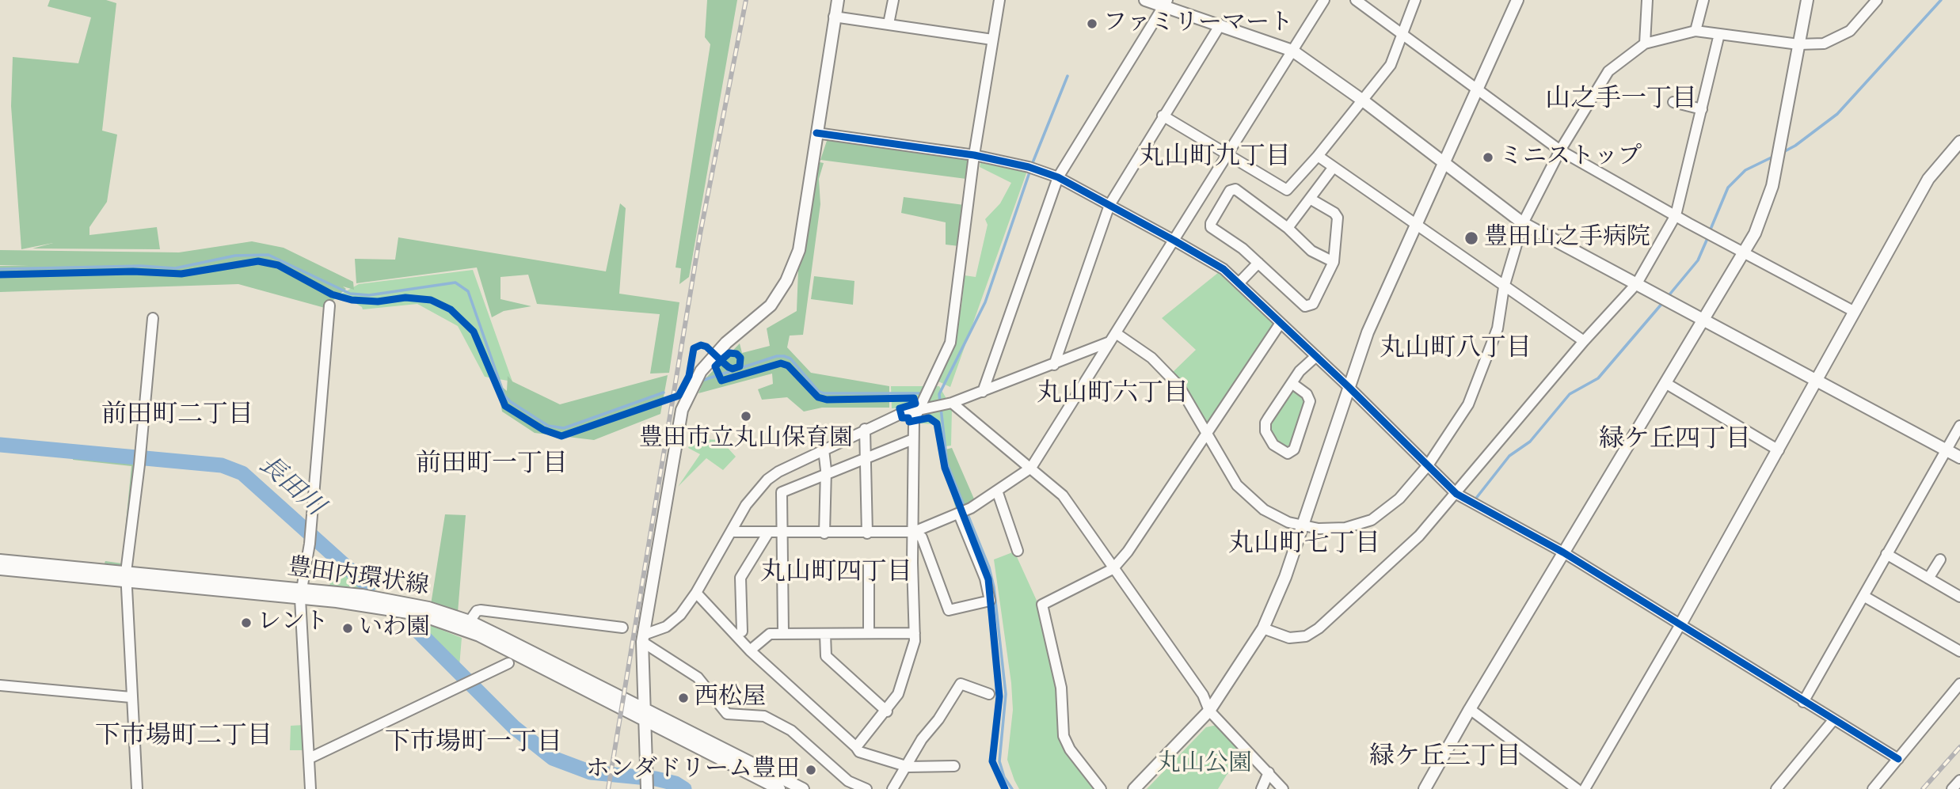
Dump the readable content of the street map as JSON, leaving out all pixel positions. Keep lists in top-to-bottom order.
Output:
{
  "streets": {
    "street": ["豊田内環状線"]
  },
  "districts": [
    "山之手一丁目",
    "丸山町九丁目",
    "丸山町八丁目",
    "丸山町六丁目",
    "前田町二丁目",
    "緑ケ丘四丁目",
    "前田町一丁目",
    "丸山町七丁目",
    "丸山町四丁目",
    "下市場町二丁目",
    "下市場町一丁目",
    "緑ケ丘三丁目"
  ],
  "water": ["長田川"],
  "parks": ["丸山公園"],
  "places": [
    "ファミリーマート",
    "ミニストップ",
    "豊田山之手病院",
    "豊田市立丸山保育園",
    "レント",
    "いわ園",
    "西松屋",
    "ホンダドリーム豊田"
  ]
}
